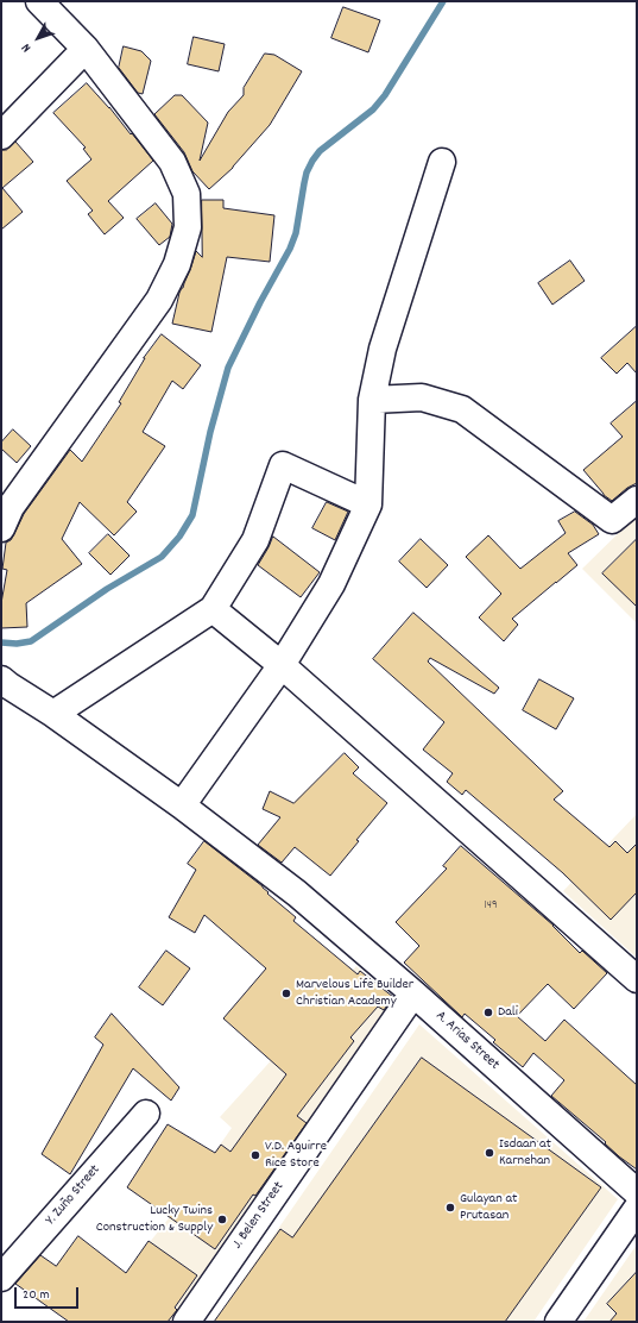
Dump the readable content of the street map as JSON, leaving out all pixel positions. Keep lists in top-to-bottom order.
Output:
{
  "streets": {
    "street": ["A. Arias Street", "Y. Zuño Street", "J. Belen Street"]
  },
  "crossings": [
    ["A. Arias Street", "J. Belen Street"]
  ],
  "places": [
    "Marvelous Life Builder Christian Academy",
    "Dali",
    "Isdaan at Karnehan",
    "V.D. Aguirre Rice Store",
    "Gulayan at Prutasan",
    "Lucky Twins Construction & Supply"
  ],
  "house_numbers": ["149"],
  "scale_bar": "20 m",
  "north": "bottom left"
}
